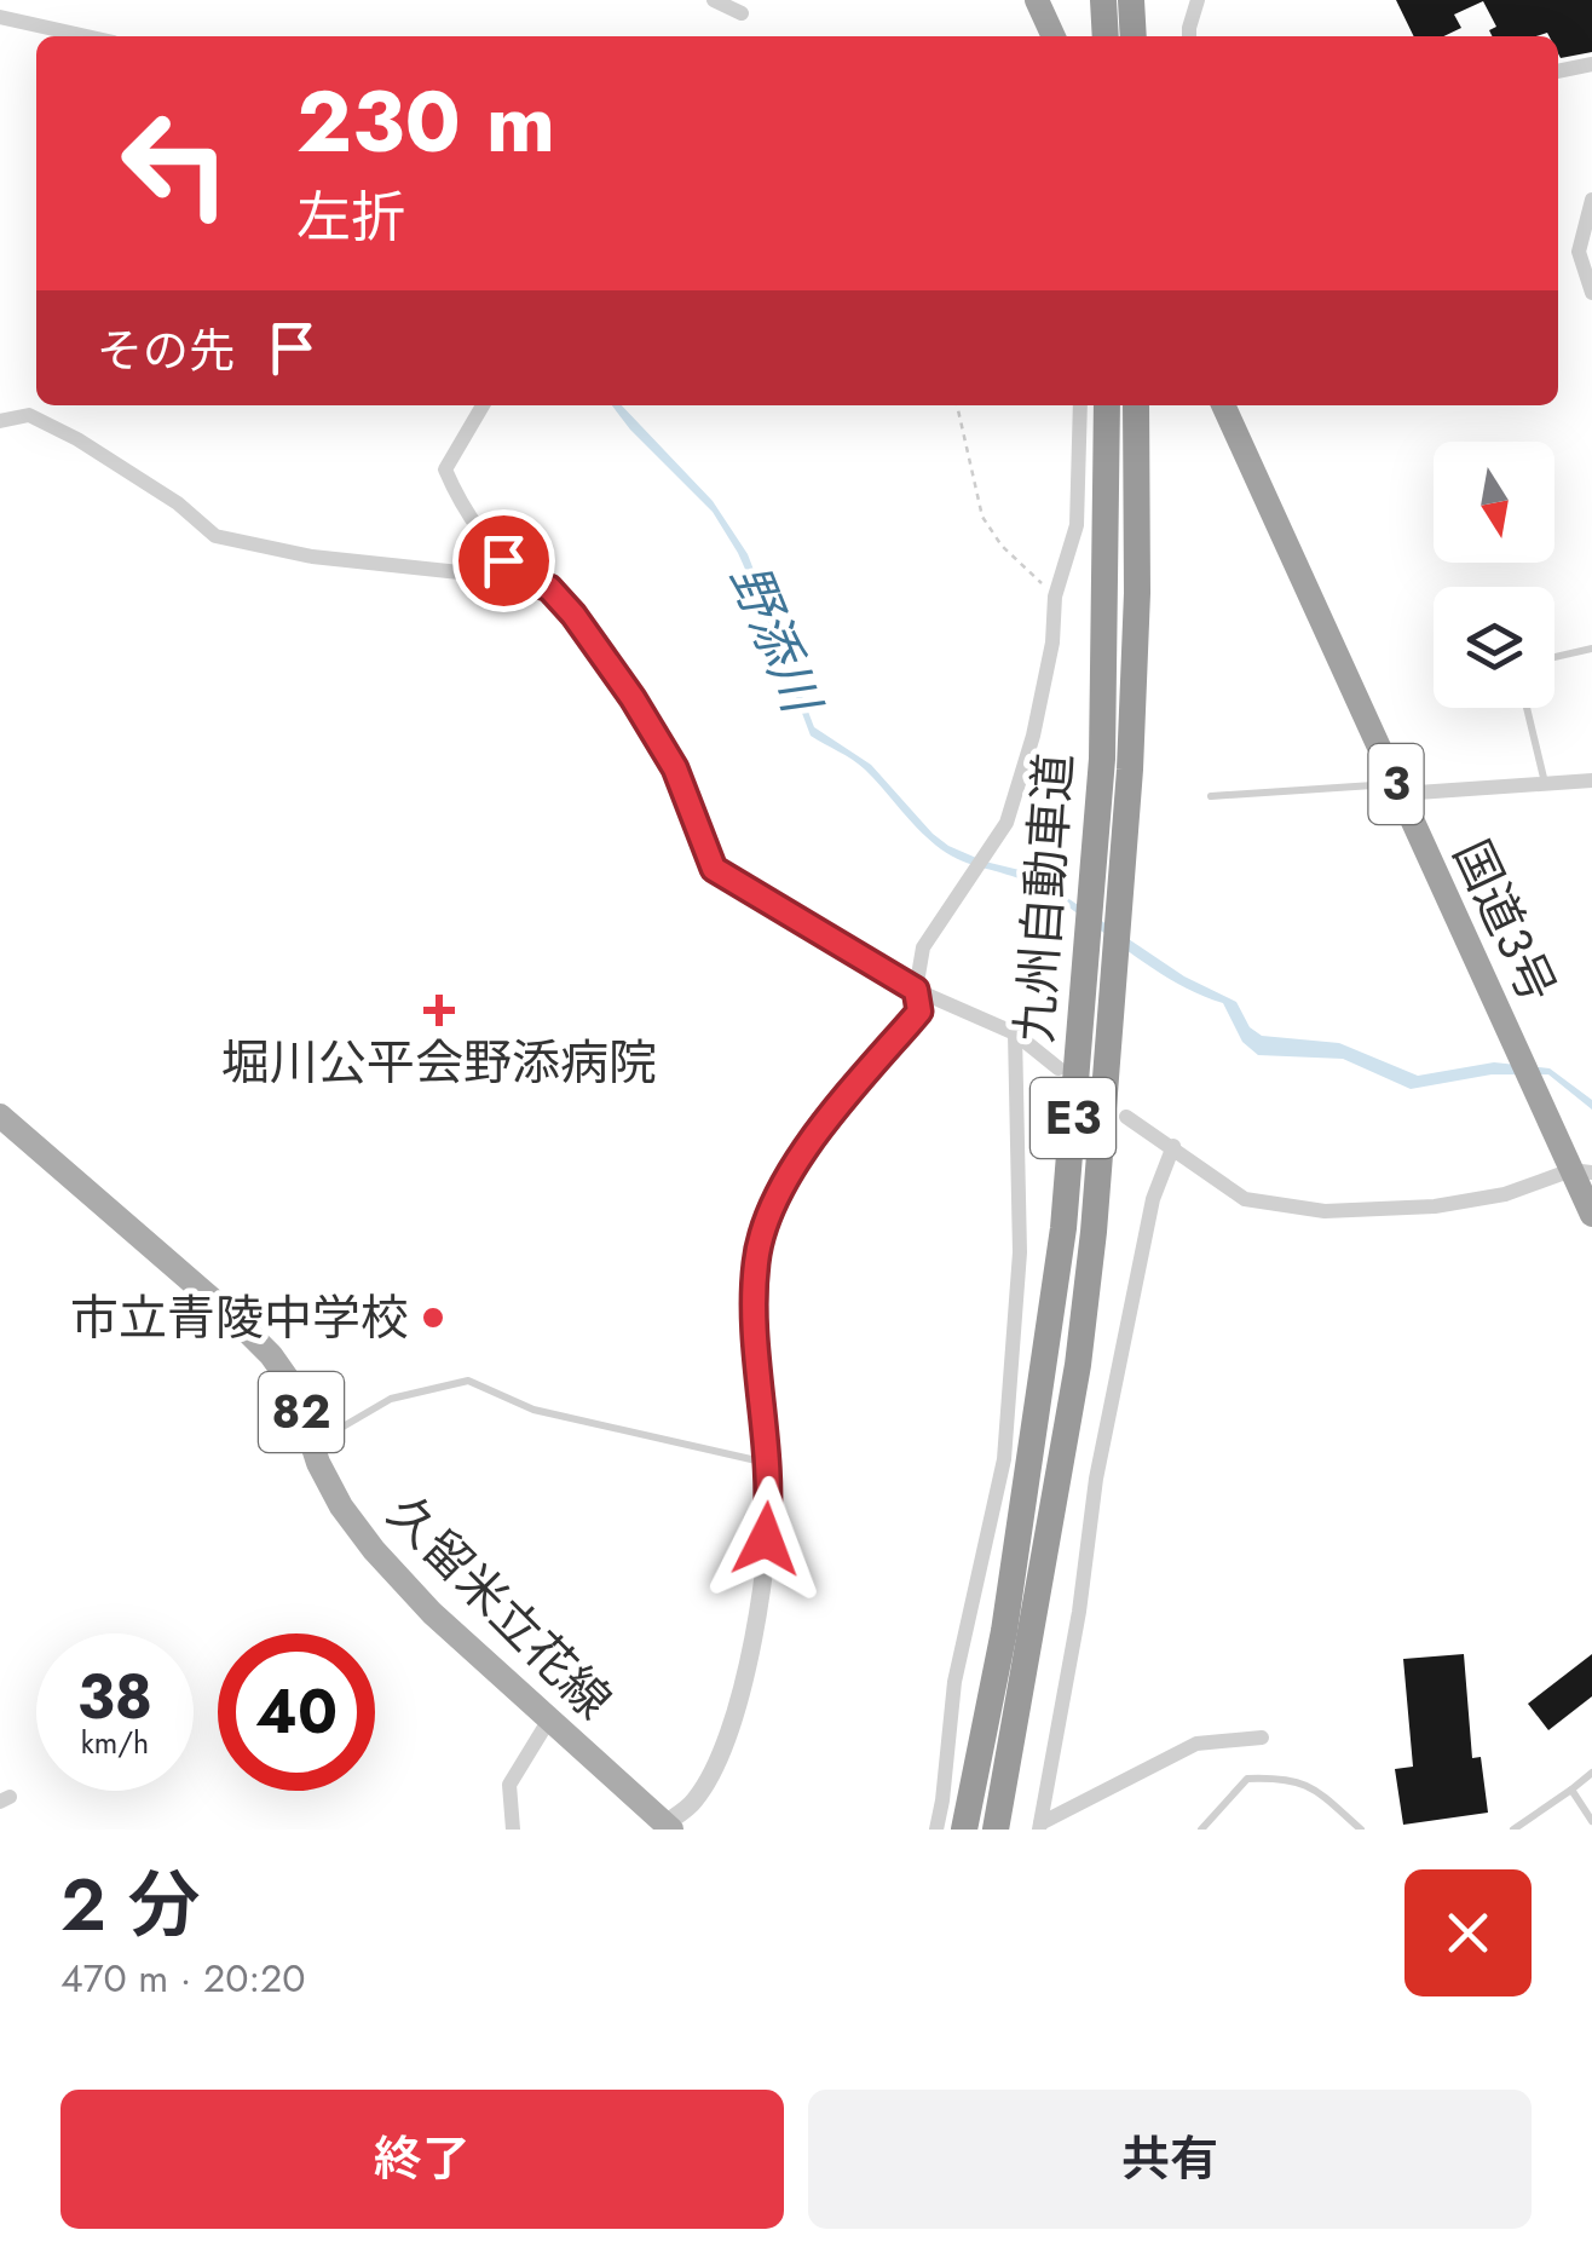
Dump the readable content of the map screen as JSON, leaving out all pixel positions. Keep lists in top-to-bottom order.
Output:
{
  "streets": {
    "highway": [
      "3",
      "九州自動車道",
      "国道3号",
      "E3"
    ],
    "main road": ["82", "久留米立花線"]
  },
  "water": ["野添川"],
  "places": {
    "health": ["堀川公平会野添病院"],
    "other": ["市立青陵中学校"]
  },
  "north": "bottom",
  "page": {
    "turn": ["230 m", "左折"],
    "then": "その先",
    "speed": "38 km/h",
    "limit": "40",
    "heading": ["2 分", "470 m · 20:20"],
    "buttons": ["終了", "共有"]
  }
}
